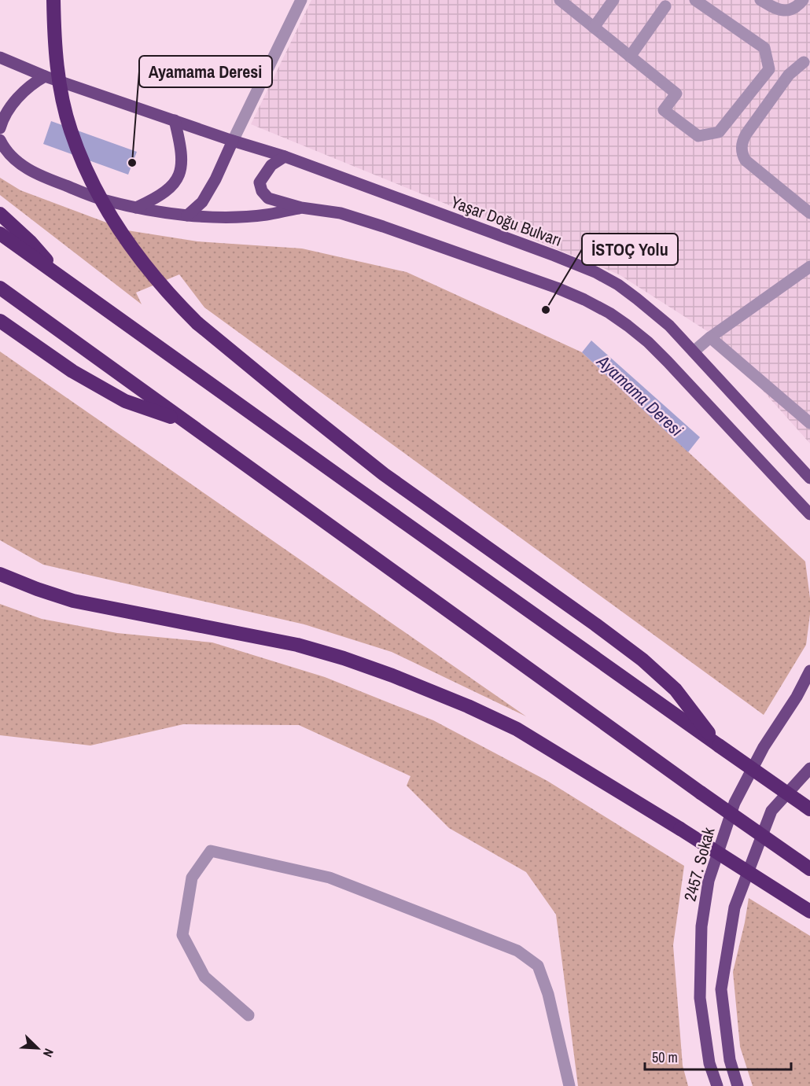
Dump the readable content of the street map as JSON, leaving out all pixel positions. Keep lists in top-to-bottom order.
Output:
{
  "streets": {
    "main road": ["Yaşar Doğu Bulvarı", "2457. Sokak"]
  },
  "water": ["Ayamama Deresi"],
  "places": ["Ayamama Deresi", "İSTOÇ Yolu"],
  "scale_bar": "50 m",
  "north": "bottom right"
}
